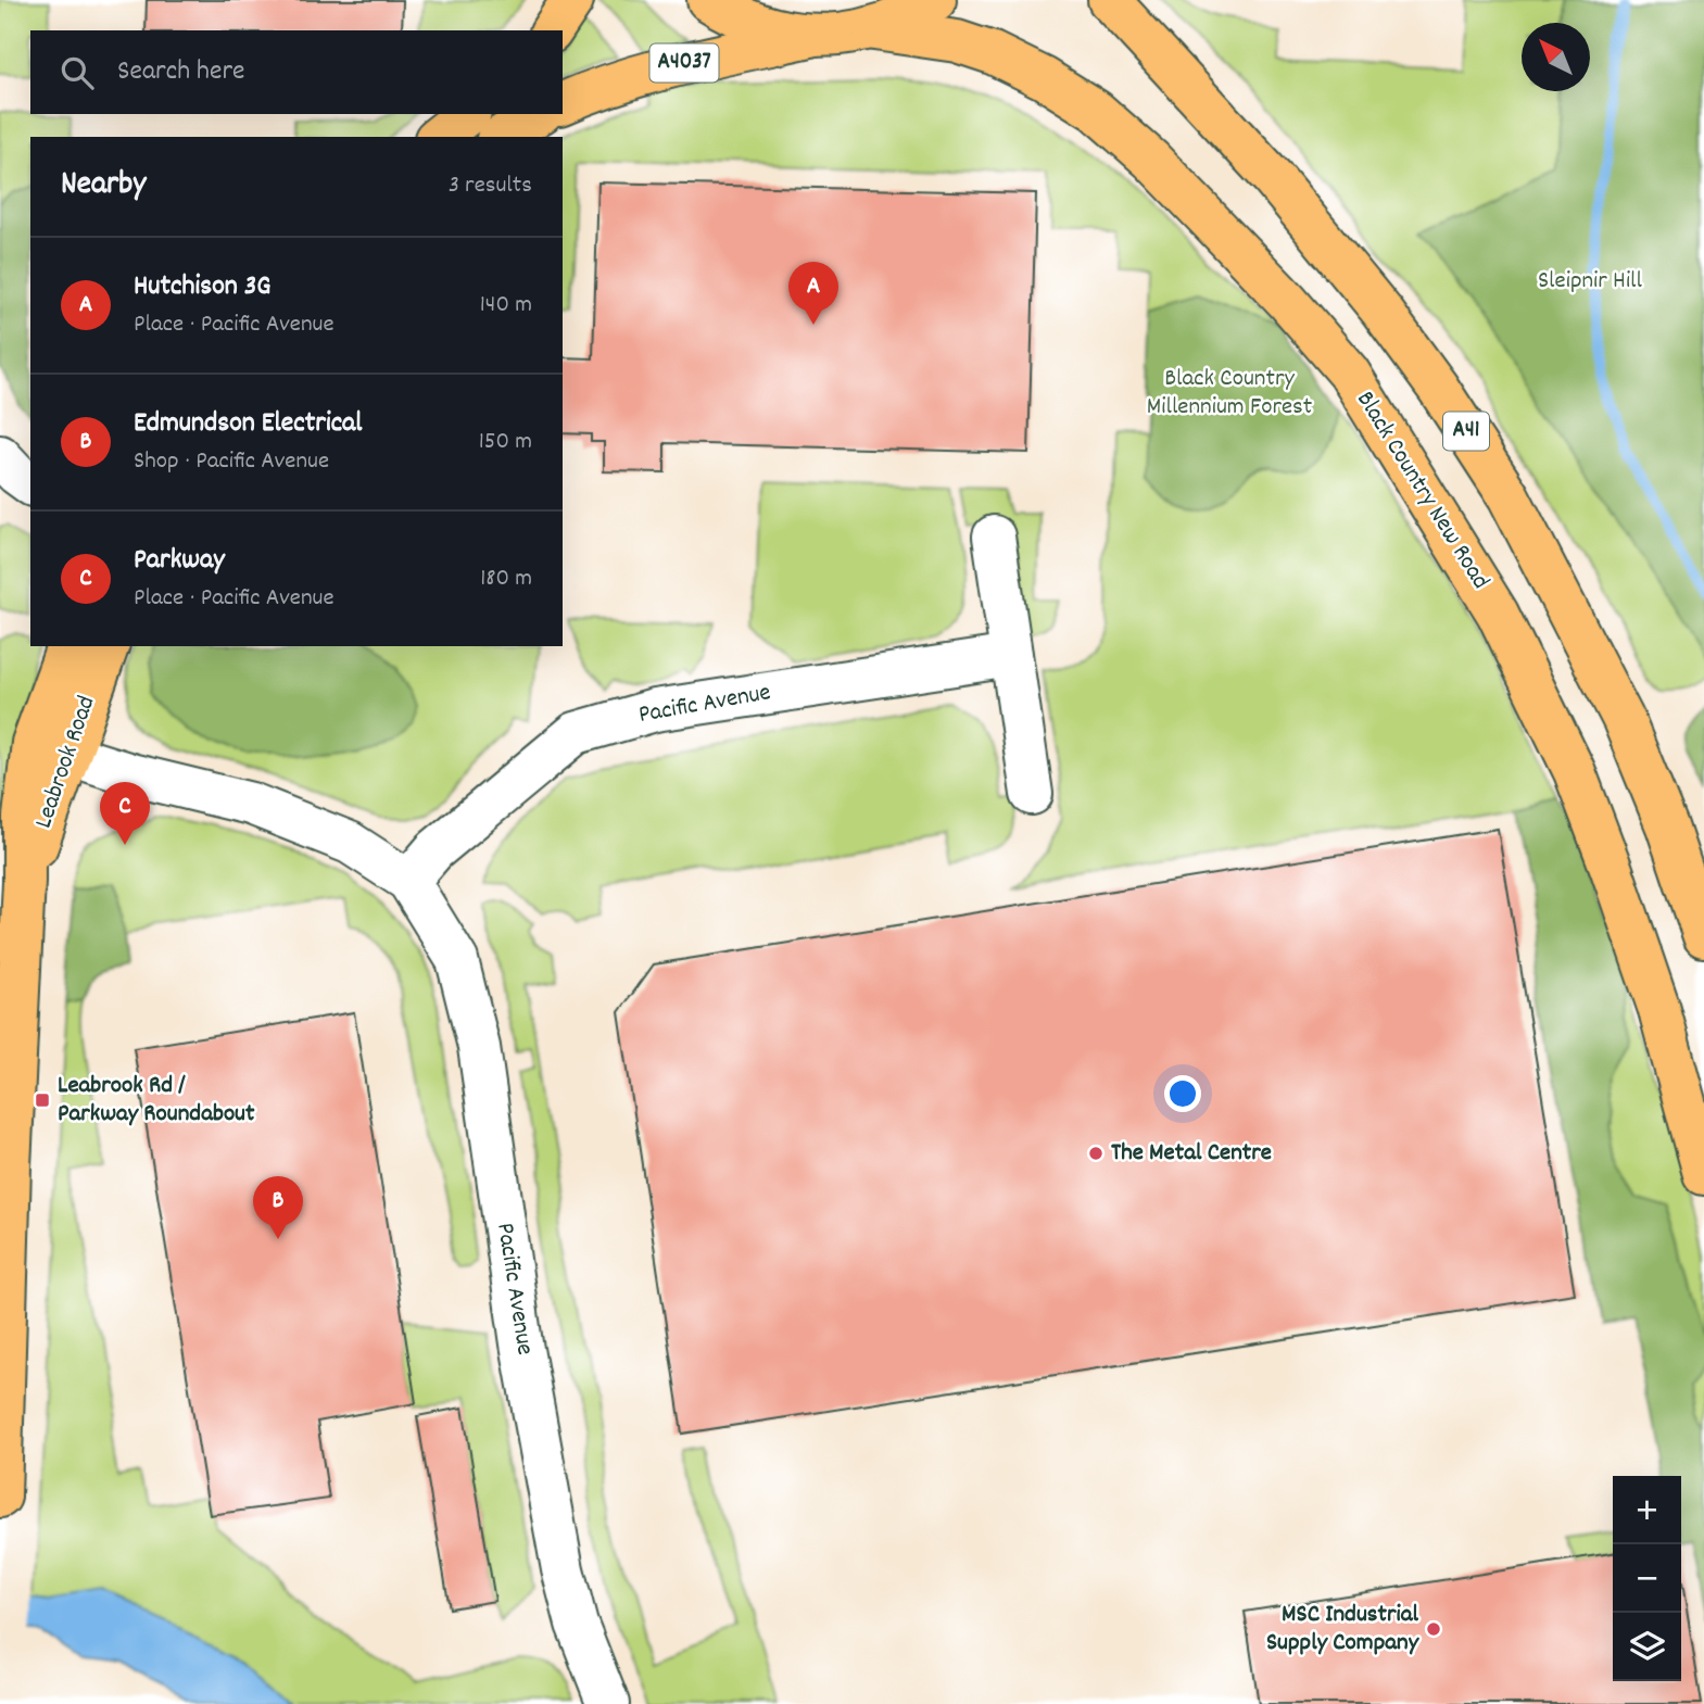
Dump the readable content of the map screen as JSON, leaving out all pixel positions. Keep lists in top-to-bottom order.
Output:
{
  "streets": {
    "main road": [
      "A4037",
      "A41",
      "Black Country New Road",
      "Leabrook Road"
    ],
    "street": ["Pacific Avenue"]
  },
  "crossings": [
    ["Pacific Avenue", "Leabrook Road"]
  ],
  "parks": ["Sleipnir Hill", "Black Country Millennium Forest"],
  "places": {
    "transit": ["Leabrook Rd / Parkway Roundabout"],
    "other": ["The Metal Centre", "MSC Industrial Supply Company"]
  },
  "north": "top left",
  "page": {
    "search": "Search here",
    "heading": ["Nearby", "3 results"],
    "list": [
      {
        "mark": "A",
        "name": "Hutchison 3G",
        "note": "Place · Pacific Avenue",
        "value": "140 m"
      },
      {
        "mark": "B",
        "name": "Edmundson Electrical",
        "note": "Shop · Pacific Avenue",
        "value": "150 m"
      },
      {
        "mark": "C",
        "name": "Parkway",
        "note": "Place · Pacific Avenue",
        "value": "180 m"
      }
    ],
    "pins": ["A", "C", "B"],
    "map_buttons": ["+", "−"]
  }
}
